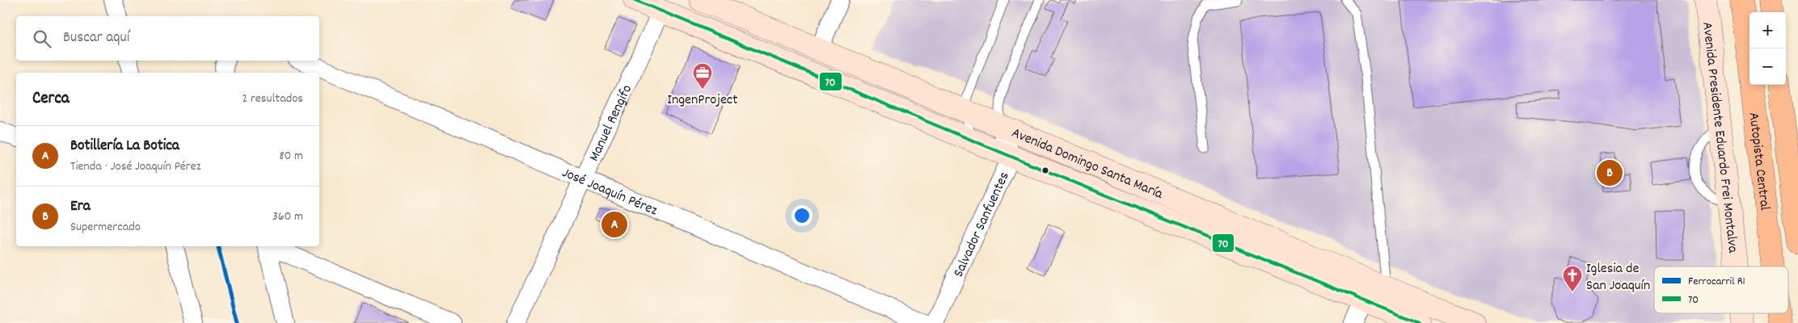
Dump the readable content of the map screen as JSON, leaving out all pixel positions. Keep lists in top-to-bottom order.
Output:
{
  "streets": {
    "highway": ["Autopista Central"],
    "main road": ["Avenida Presidente Eduardo Frei Montalva", "Avenida Domingo Santa María"],
    "street": ["Manuel Rengifo", "José Joaquín Pérez", "Salvador Sanfuentes"]
  },
  "crossings": [
    ["Manuel Rengifo", "Avenida Domingo Santa María"],
    ["Manuel Rengifo", "José Joaquín Pérez"],
    ["Avenida Domingo Santa María", "Salvador Sanfuentes"]
  ],
  "places": {
    "office": ["IngenProject"],
    "church": ["Iglesia de San Joaquín"]
  },
  "lines": ["transit line 70", "rail line R1"],
  "legend": ["Ferrocarril R1", "70"],
  "page": {
    "map_buttons": ["+", "−"],
    "search": "Buscar aquí",
    "heading": ["Cerca", "2 resultados"],
    "list": [
      {
        "mark": "A",
        "name": "Botillería La Botica",
        "note": "Tienda · José Joaquín Pérez",
        "value": "80 m"
      },
      {
        "mark": "B",
        "name": "Era",
        "note": "Supermercado",
        "value": "360 m"
      }
    ],
    "pins": ["B", "A"]
  }
}
